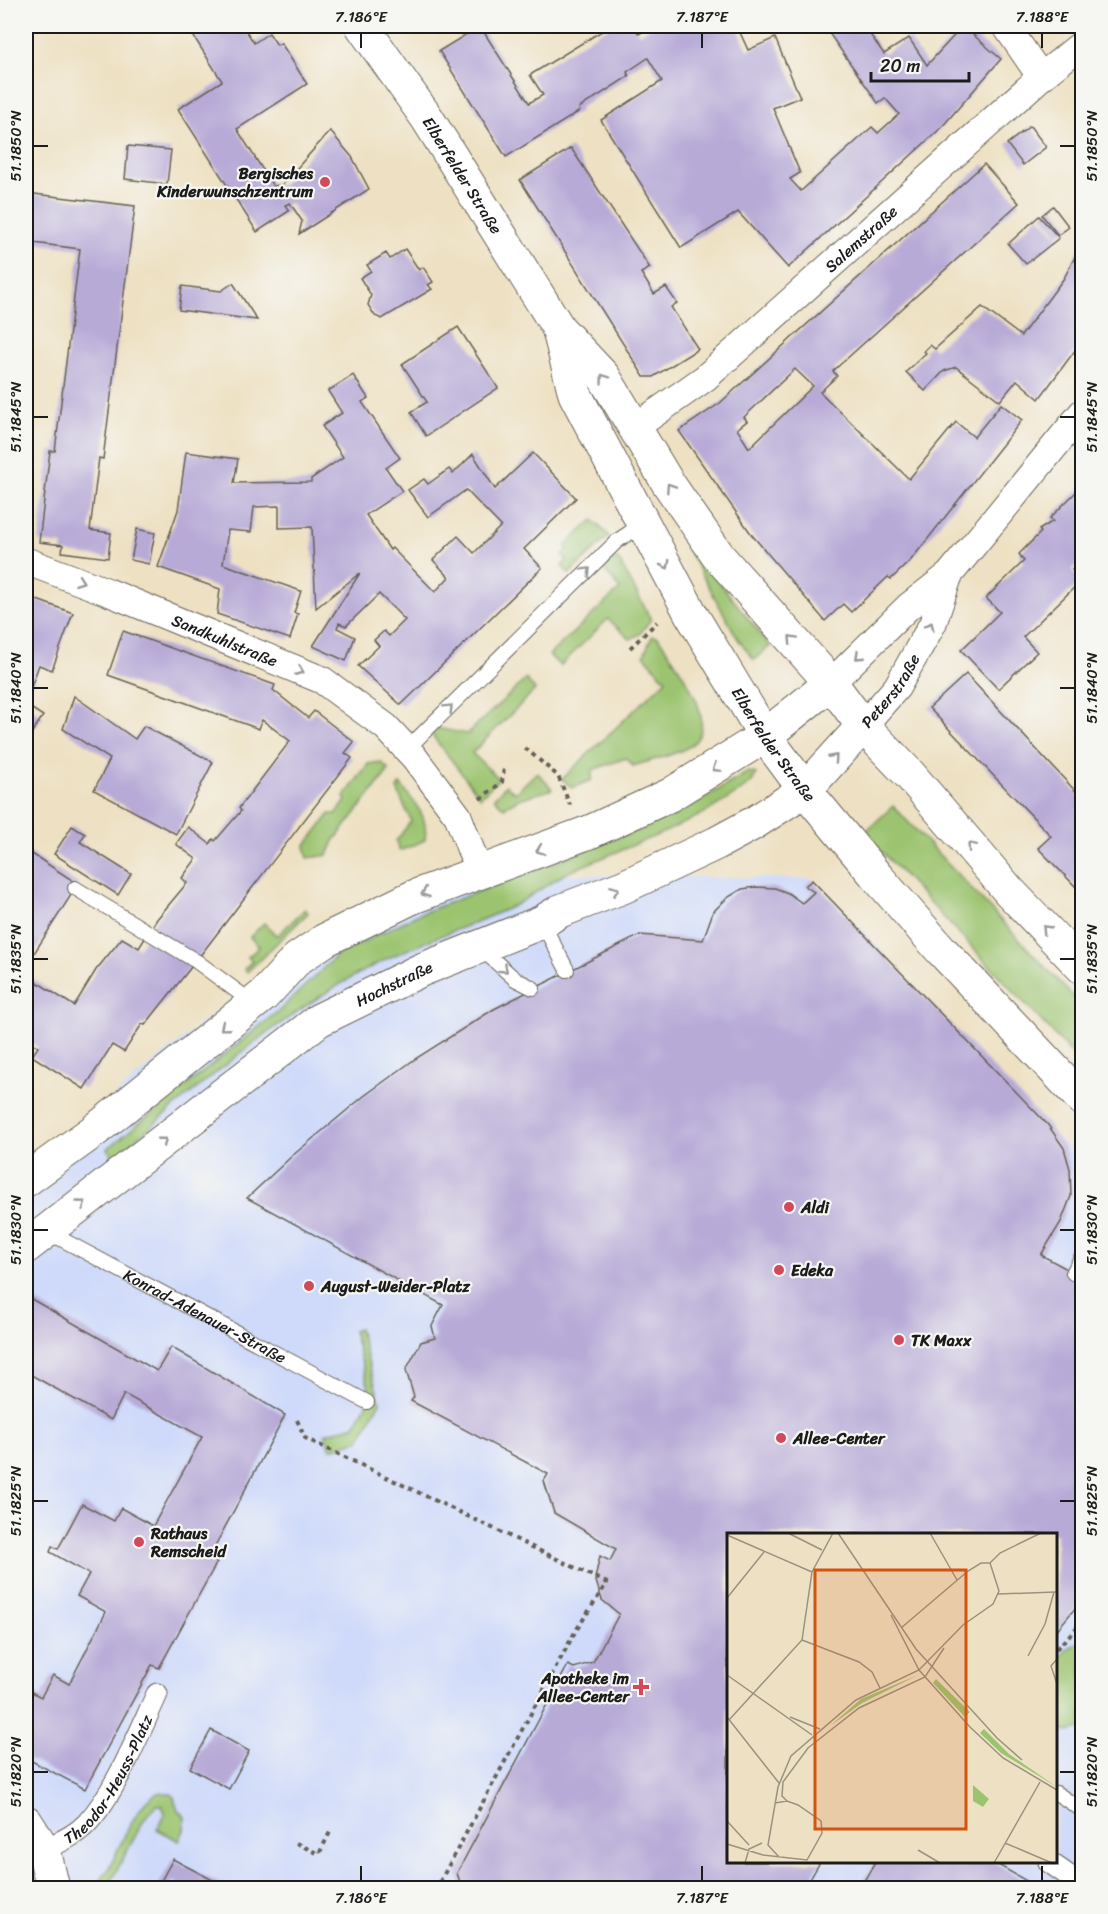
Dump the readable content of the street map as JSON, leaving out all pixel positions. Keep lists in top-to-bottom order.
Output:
{
  "streets": {
    "main road": ["Elberfelder Straße", "Peterstraße", "Hochstraße"],
    "street": ["Salemstraße", "Sandkuhlstraße", "Theodor-Heuss-Platz"],
    "lane": ["Konrad-Adenauer-Straße"]
  },
  "crossings": [
    ["Elberfelder Straße", "Salemstraße"],
    ["Elberfelder Straße", "Peterstraße"],
    ["Elberfelder Straße", "Hochstraße"],
    ["Peterstraße", "Hochstraße"],
    ["Hochstraße", "Konrad-Adenauer-Straße"]
  ],
  "one_way": ["Sandkuhlstraße"],
  "places": {
    "other": [
      "Bergisches Kinderwunschzentrum",
      "Aldi",
      "Edeka",
      "August-Weider-Platz",
      "TK Maxx",
      "Allee-Center",
      "Rathaus Remscheid"
    ],
    "health": ["Apotheke im Allee-Center"]
  },
  "scale_bar": "20 m",
  "coordinates": [
    "7.186°E",
    "7.187°E",
    "7.188°E",
    "51.1850°N",
    "51.1845°N",
    "51.1840°N",
    "51.1835°N",
    "51.1830°N",
    "51.1825°N",
    "51.1820°N"
  ]
}
